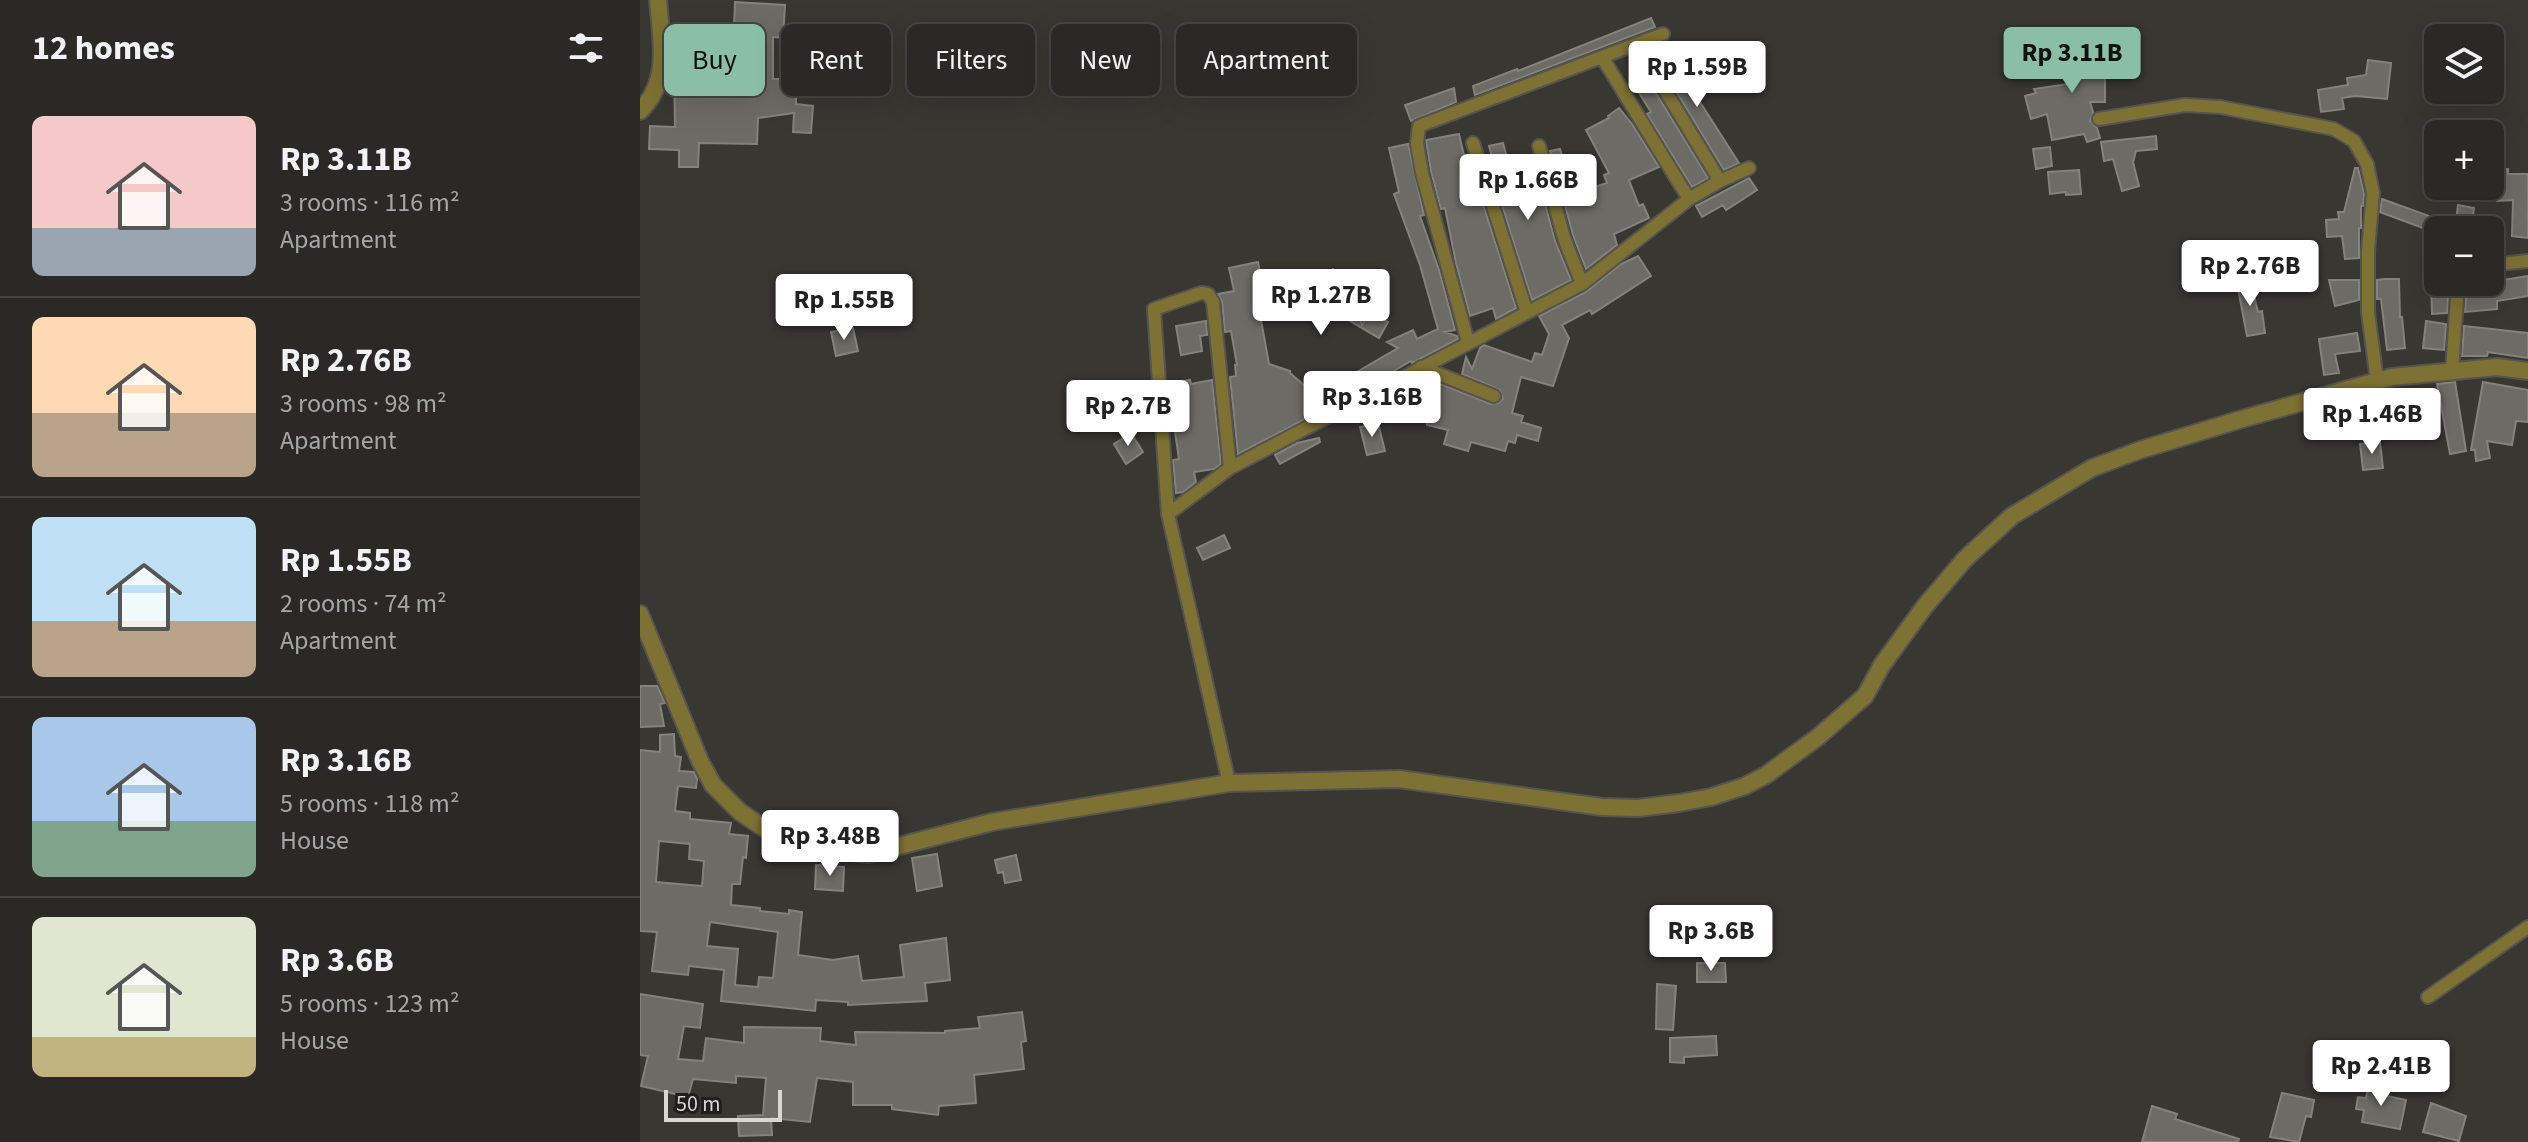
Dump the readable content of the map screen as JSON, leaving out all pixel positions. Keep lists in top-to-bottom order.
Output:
{
  "scale_bar": "50 m",
  "page": {
    "heading": "12 homes",
    "map_buttons": ["+", "−"],
    "chip": [
      "Buy",
      "Rent",
      "Filters",
      "New",
      "Apartment"
    ],
    "price": [
      "Rp 3.11B",
      "Rp 1.59B",
      "Rp 1.66B",
      "Rp 2.76B",
      "Rp 1.27B",
      "Rp 1.55B",
      "Rp 3.16B",
      "Rp 2.7B",
      "Rp 1.46B",
      "Rp 3.48B",
      "Rp 3.6B",
      "Rp 2.41B"
    ],
    "list": [
      {
        "name": "Rp 3.11B",
        "note": "3 rooms · 116 m² · Apartment"
      },
      {
        "name": "Rp 2.76B",
        "note": "3 rooms · 98 m² · Apartment"
      },
      {
        "name": "Rp 1.55B",
        "note": "2 rooms · 74 m² · Apartment"
      },
      {
        "name": "Rp 3.16B",
        "note": "5 rooms · 118 m² · House"
      },
      {
        "name": "Rp 3.6B",
        "note": "5 rooms · 123 m² · House"
      }
    ],
    "scale": "50 m"
  }
}
